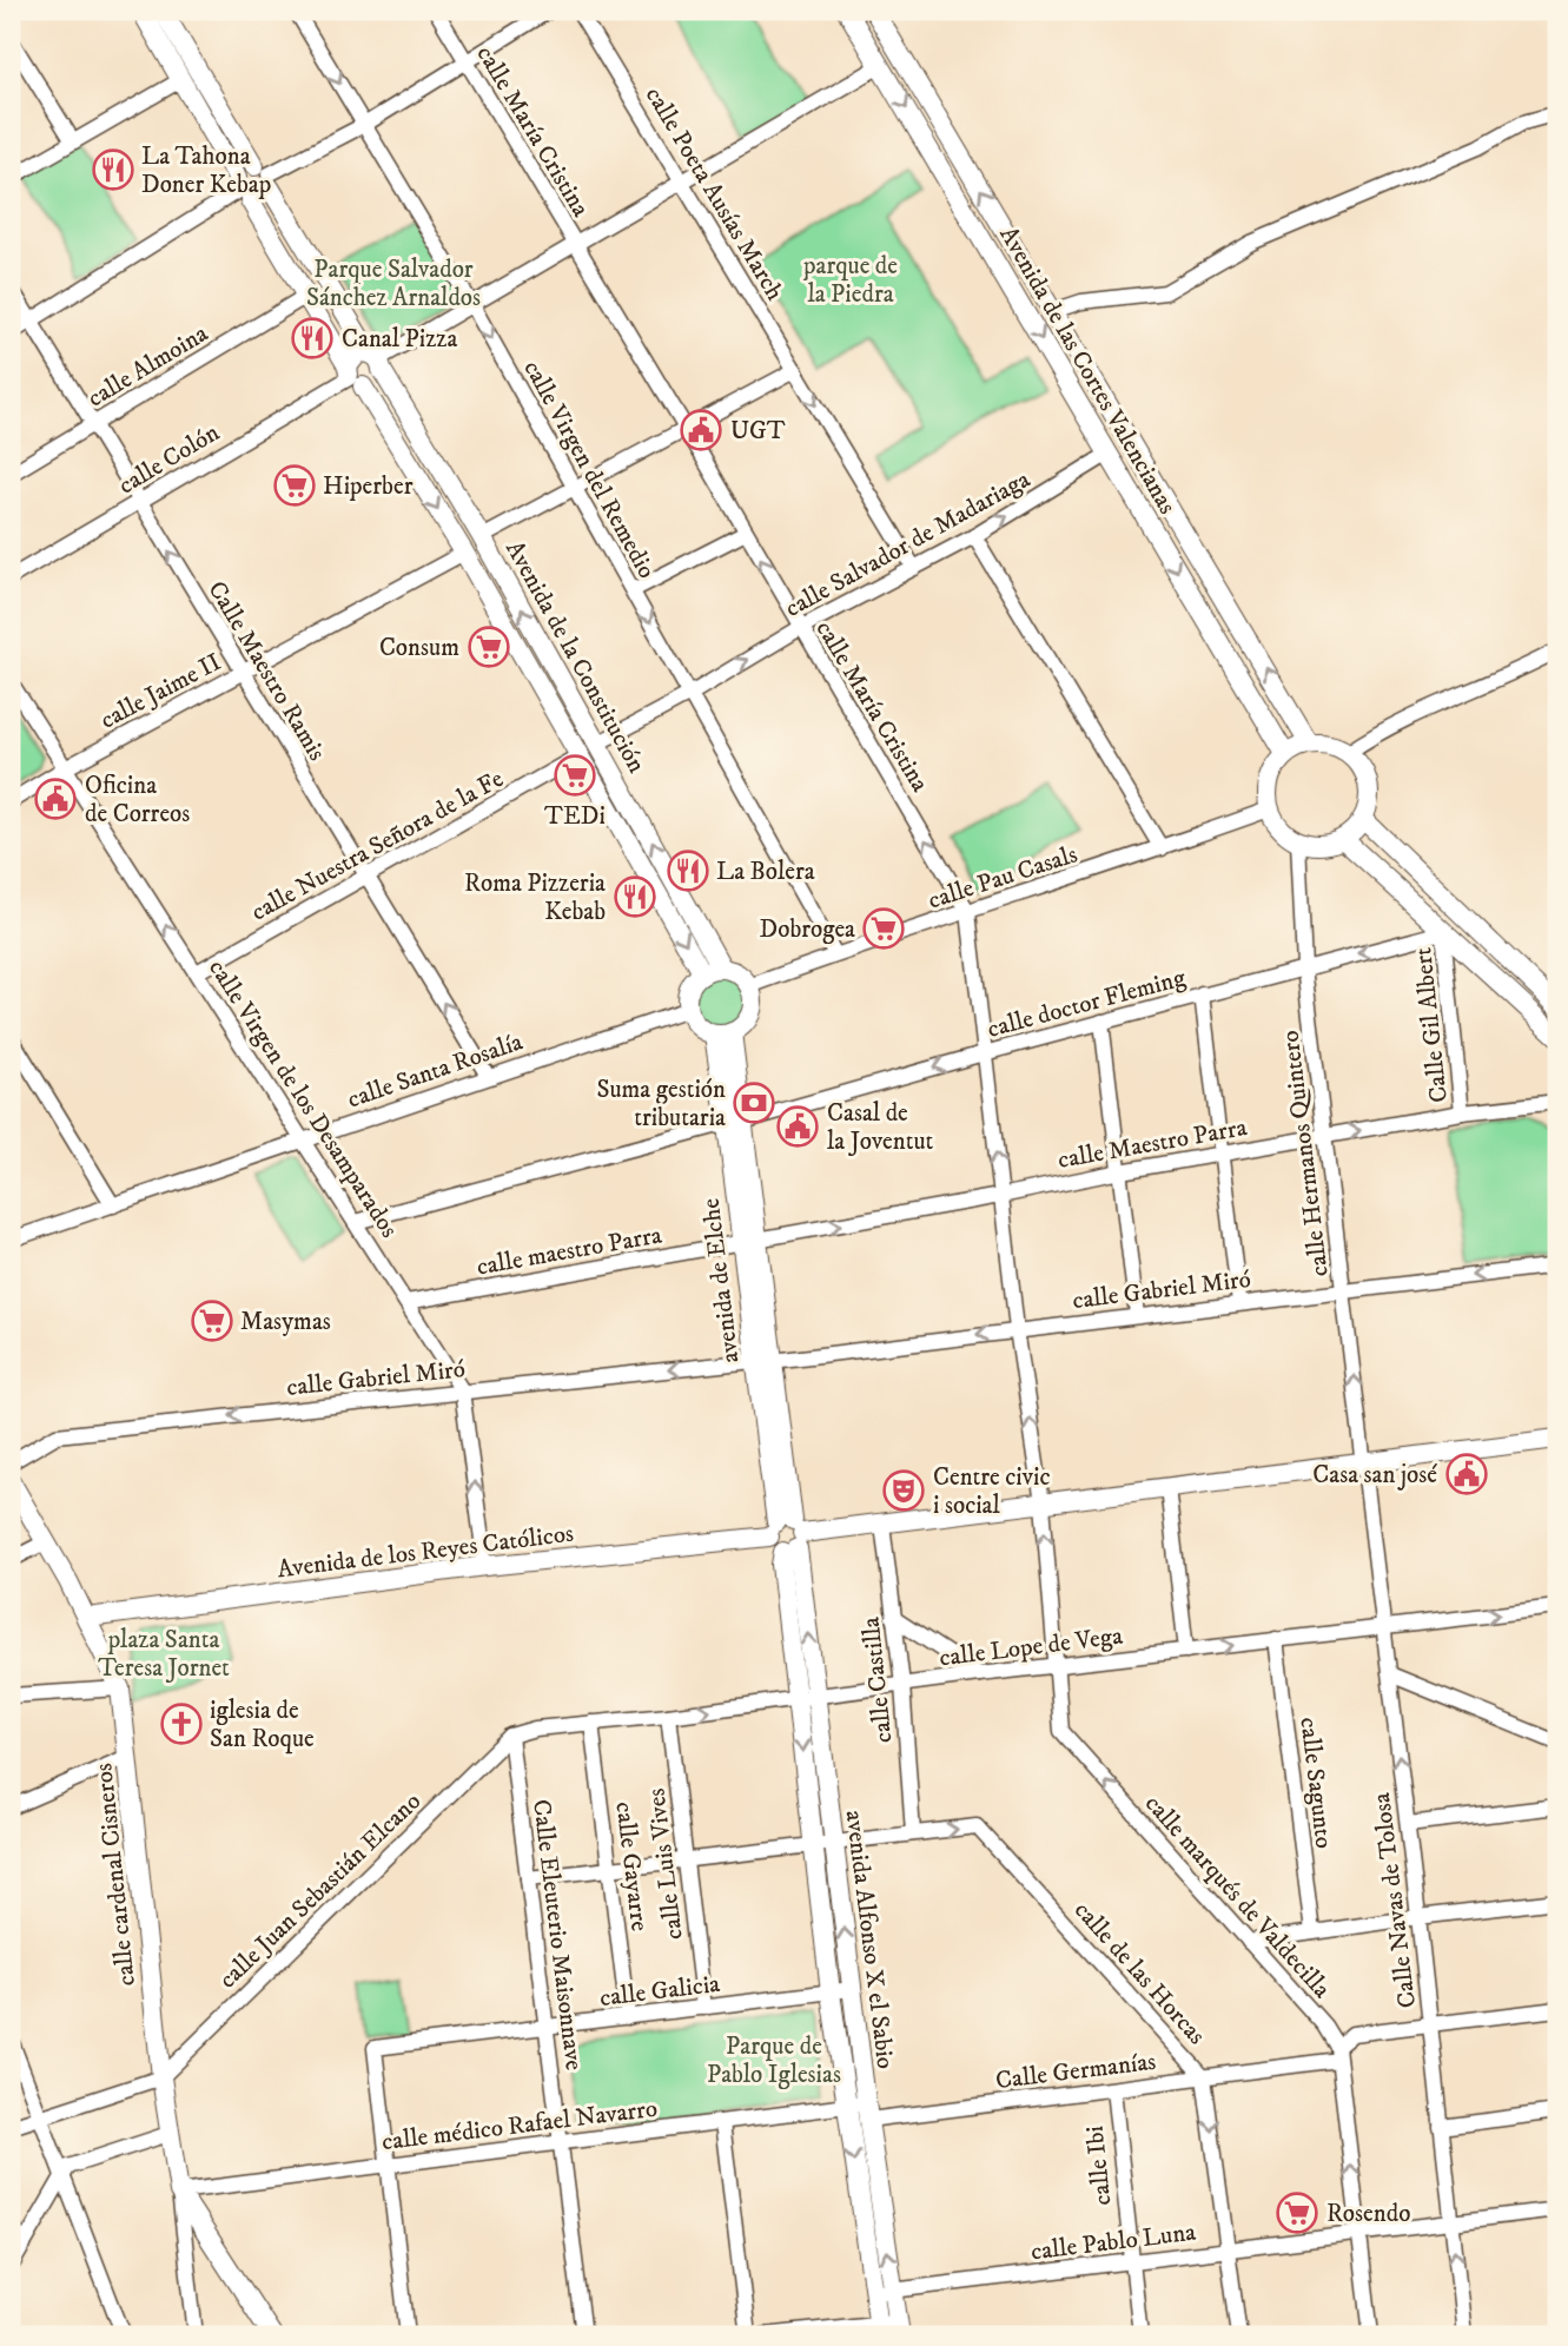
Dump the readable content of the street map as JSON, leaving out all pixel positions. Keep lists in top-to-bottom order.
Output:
{
  "streets": {
    "street": [
      "calle María Cristina",
      "calle Poeta Ausías March",
      "calle Almoina",
      "Avenida de las Cortes Valencianas",
      "calle Colón",
      "calle Virgen del Remedio",
      "calle Salvador de Madariaga",
      "Avenida de la Constitución",
      "Calle Maestro Ramis",
      "calle Jaime II",
      "calle Nuestra Señora de la Fe",
      "calle Pau Casals",
      "calle doctor Fleming",
      "Calle Gil Albert",
      "calle Santa Rosalía",
      "calle Virgen de los Desamparados",
      "calle Maestro Parra",
      "calle Hermanos Quintero",
      "calle maestro Parra",
      "avenida de Elche",
      "calle Gabriel Miró",
      "Avenida de los Reyes Católicos",
      "calle Lope de Vega",
      "calle Castilla",
      "calle Sagunto",
      "calle Luis Vives",
      "calle Gayarre",
      "calle cardenal Cisneros",
      "calle Juan Sebastián Elcano",
      "calle marqués de Valdecilla",
      "Calle Navas de Tolosa",
      "Calle Eleuterio Maisonnave",
      "avenida Alfonso X el Sabio",
      "calle de las Horcas",
      "calle Galicia",
      "Calle Germanías",
      "calle médico Rafael Navarro",
      "calle Ibi",
      "calle Pablo Luna"
    ]
  },
  "crossings": [
    ["calle María Cristina", "calle Salvador de Madariaga"],
    ["calle María Cristina", "calle Pau Casals"],
    ["calle María Cristina", "calle doctor Fleming"],
    ["calle María Cristina", "calle Maestro Parra"],
    ["calle María Cristina", "calle Gabriel Miró"],
    ["calle María Cristina", "Avenida de los Reyes Católicos"],
    ["calle María Cristina", "calle marqués de Valdecilla"],
    ["calle Poeta Ausías March", "calle Salvador de Madariaga"],
    ["calle Almoina", "Avenida de la Constitución"],
    ["calle Almoina", "Calle Maestro Ramis"],
    ["Avenida de las Cortes Valencianas", "calle Salvador de Madariaga"],
    ["Avenida de las Cortes Valencianas", "calle Pau Casals"],
    ["Avenida de las Cortes Valencianas", "calle Hermanos Quintero"],
    ["calle Colón", "Avenida de la Constitución"],
    ["calle Colón", "Calle Maestro Ramis"],
    ["calle Virgen del Remedio", "calle Salvador de Madariaga"],
    ["calle Virgen del Remedio", "calle Pau Casals"],
    ["calle Salvador de Madariaga", "Avenida de la Constitución"],
    ["Avenida de la Constitución", "calle Jaime II"],
    ["Avenida de la Constitución", "calle Nuestra Señora de la Fe"],
    ["Avenida de la Constitución", "calle Pau Casals"],
    ["Avenida de la Constitución", "calle Santa Rosalía"],
    ["Avenida de la Constitución", "avenida de Elche"],
    ["Calle Maestro Ramis", "calle Jaime II"],
    ["Calle Maestro Ramis", "calle Nuestra Señora de la Fe"],
    ["Calle Maestro Ramis", "calle Santa Rosalía"],
    ["calle Jaime II", "calle Virgen de los Desamparados"],
    ["calle Nuestra Señora de la Fe", "calle Virgen de los Desamparados"],
    ["calle Pau Casals", "calle Santa Rosalía"],
    ["calle Pau Casals", "calle Hermanos Quintero"],
    ["calle Pau Casals", "avenida de Elche"],
    ["calle doctor Fleming", "Calle Gil Albert"],
    ["calle doctor Fleming", "calle Virgen de los Desamparados"],
    ["calle doctor Fleming", "calle Hermanos Quintero"],
    ["calle doctor Fleming", "avenida de Elche"],
    ["Calle Gil Albert", "calle Maestro Parra"],
    ["calle Santa Rosalía", "calle Virgen de los Desamparados"],
    ["calle Santa Rosalía", "avenida de Elche"],
    ["calle Virgen de los Desamparados", "calle maestro Parra"],
    ["calle Virgen de los Desamparados", "calle Gabriel Miró"],
    ["calle Virgen de los Desamparados", "Avenida de los Reyes Católicos"],
    ["calle Maestro Parra", "calle Hermanos Quintero"],
    ["calle Maestro Parra", "calle maestro Parra"],
    ["calle Maestro Parra", "avenida de Elche"],
    ["calle Hermanos Quintero", "calle Gabriel Miró"],
    ["calle Hermanos Quintero", "Avenida de los Reyes Católicos"],
    ["calle Hermanos Quintero", "Calle Navas de Tolosa"],
    ["calle maestro Parra", "avenida de Elche"],
    ["avenida de Elche", "calle Gabriel Miró"],
    ["avenida de Elche", "Avenida de los Reyes Católicos"],
    ["avenida de Elche", "avenida Alfonso X el Sabio"],
    ["Avenida de los Reyes Católicos", "calle Castilla"],
    ["Avenida de los Reyes Católicos", "calle cardenal Cisneros"],
    ["Avenida de los Reyes Católicos", "calle marqués de Valdecilla"],
    ["Avenida de los Reyes Católicos", "Calle Navas de Tolosa"],
    ["Avenida de los Reyes Católicos", "avenida Alfonso X el Sabio"],
    ["calle Lope de Vega", "calle Castilla"],
    ["calle Lope de Vega", "calle Sagunto"],
    ["calle Lope de Vega", "calle Luis Vives"],
    ["calle Lope de Vega", "calle Gayarre"],
    ["calle Lope de Vega", "calle Juan Sebastián Elcano"],
    ["calle Lope de Vega", "calle marqués de Valdecilla"],
    ["calle Lope de Vega", "Calle Navas de Tolosa"],
    ["calle Lope de Vega", "Calle Eleuterio Maisonnave"],
    ["calle Lope de Vega", "avenida Alfonso X el Sabio"],
    ["calle Castilla", "calle de las Horcas"],
    ["calle Luis Vives", "calle de las Horcas"],
    ["calle Luis Vives", "calle Galicia"],
    ["calle Gayarre", "calle de las Horcas"],
    ["calle Gayarre", "calle Galicia"],
    ["calle cardenal Cisneros", "calle Juan Sebastián Elcano"],
    ["calle cardenal Cisneros", "calle médico Rafael Navarro"],
    ["calle Juan Sebastián Elcano", "Calle Eleuterio Maisonnave"],
    ["calle marqués de Valdecilla", "Calle Germanías"],
    ["calle marqués de Valdecilla", "calle Pablo Luna"],
    ["Calle Navas de Tolosa", "Calle Germanías"],
    ["Calle Navas de Tolosa", "calle Pablo Luna"],
    ["Calle Eleuterio Maisonnave", "calle de las Horcas"],
    ["Calle Eleuterio Maisonnave", "calle Galicia"],
    ["Calle Eleuterio Maisonnave", "calle médico Rafael Navarro"],
    ["avenida Alfonso X el Sabio", "calle de las Horcas"],
    ["avenida Alfonso X el Sabio", "calle Galicia"],
    ["avenida Alfonso X el Sabio", "Calle Germanías"],
    ["avenida Alfonso X el Sabio", "calle médico Rafael Navarro"],
    ["avenida Alfonso X el Sabio", "calle Pablo Luna"],
    ["calle de las Horcas", "Calle Germanías"],
    ["calle de las Horcas", "calle Pablo Luna"],
    ["calle Galicia", "calle médico Rafael Navarro"],
    ["Calle Germanías", "calle médico Rafael Navarro"],
    ["Calle Germanías", "calle Ibi"],
    ["calle Ibi", "calle Pablo Luna"]
  ],
  "one_way": [
    "calle María Cristina",
    "calle Poeta Ausías March",
    "calle Virgen del Remedio",
    "Calle Maestro Ramis",
    "calle doctor Fleming",
    "calle Virgen de los Desamparados",
    "calle Maestro Parra",
    "calle Gabriel Miró",
    "calle Lope de Vega",
    "calle marqués de Valdecilla",
    "calle de las Horcas"
  ],
  "parks": [
    "parque de la Piedra",
    "Parque Salvador Sánchez Arnaldos",
    "plaza Santa Teresa Jornet",
    "Parque de Pablo Iglesias"
  ],
  "places": {
    "restaurant": [
      "La Tahona Doner Kebap",
      "Canal Pizza",
      "La Bolera",
      "Roma Pizzeria Kebab"
    ],
    "public building": [
      "UGT",
      "Oficina de Correos",
      "Casal de la Joventut",
      "Casa san josé"
    ],
    "supermarket": [
      "Hiperber",
      "Consum",
      "TEDi",
      "Dobrogea",
      "Masymas",
      "Rosendo"
    ],
    "bank": ["Suma gestión tributaria"],
    "theatre": ["Centre civic i social"],
    "church": ["iglesia de San Roque"]
  }
}
